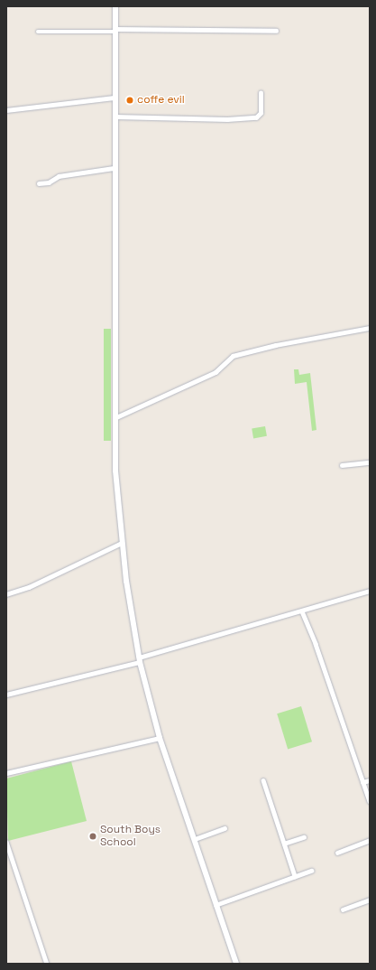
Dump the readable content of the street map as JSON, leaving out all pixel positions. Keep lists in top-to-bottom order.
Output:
{
  "places": ["coffe evil", "South Boys School"]
}
